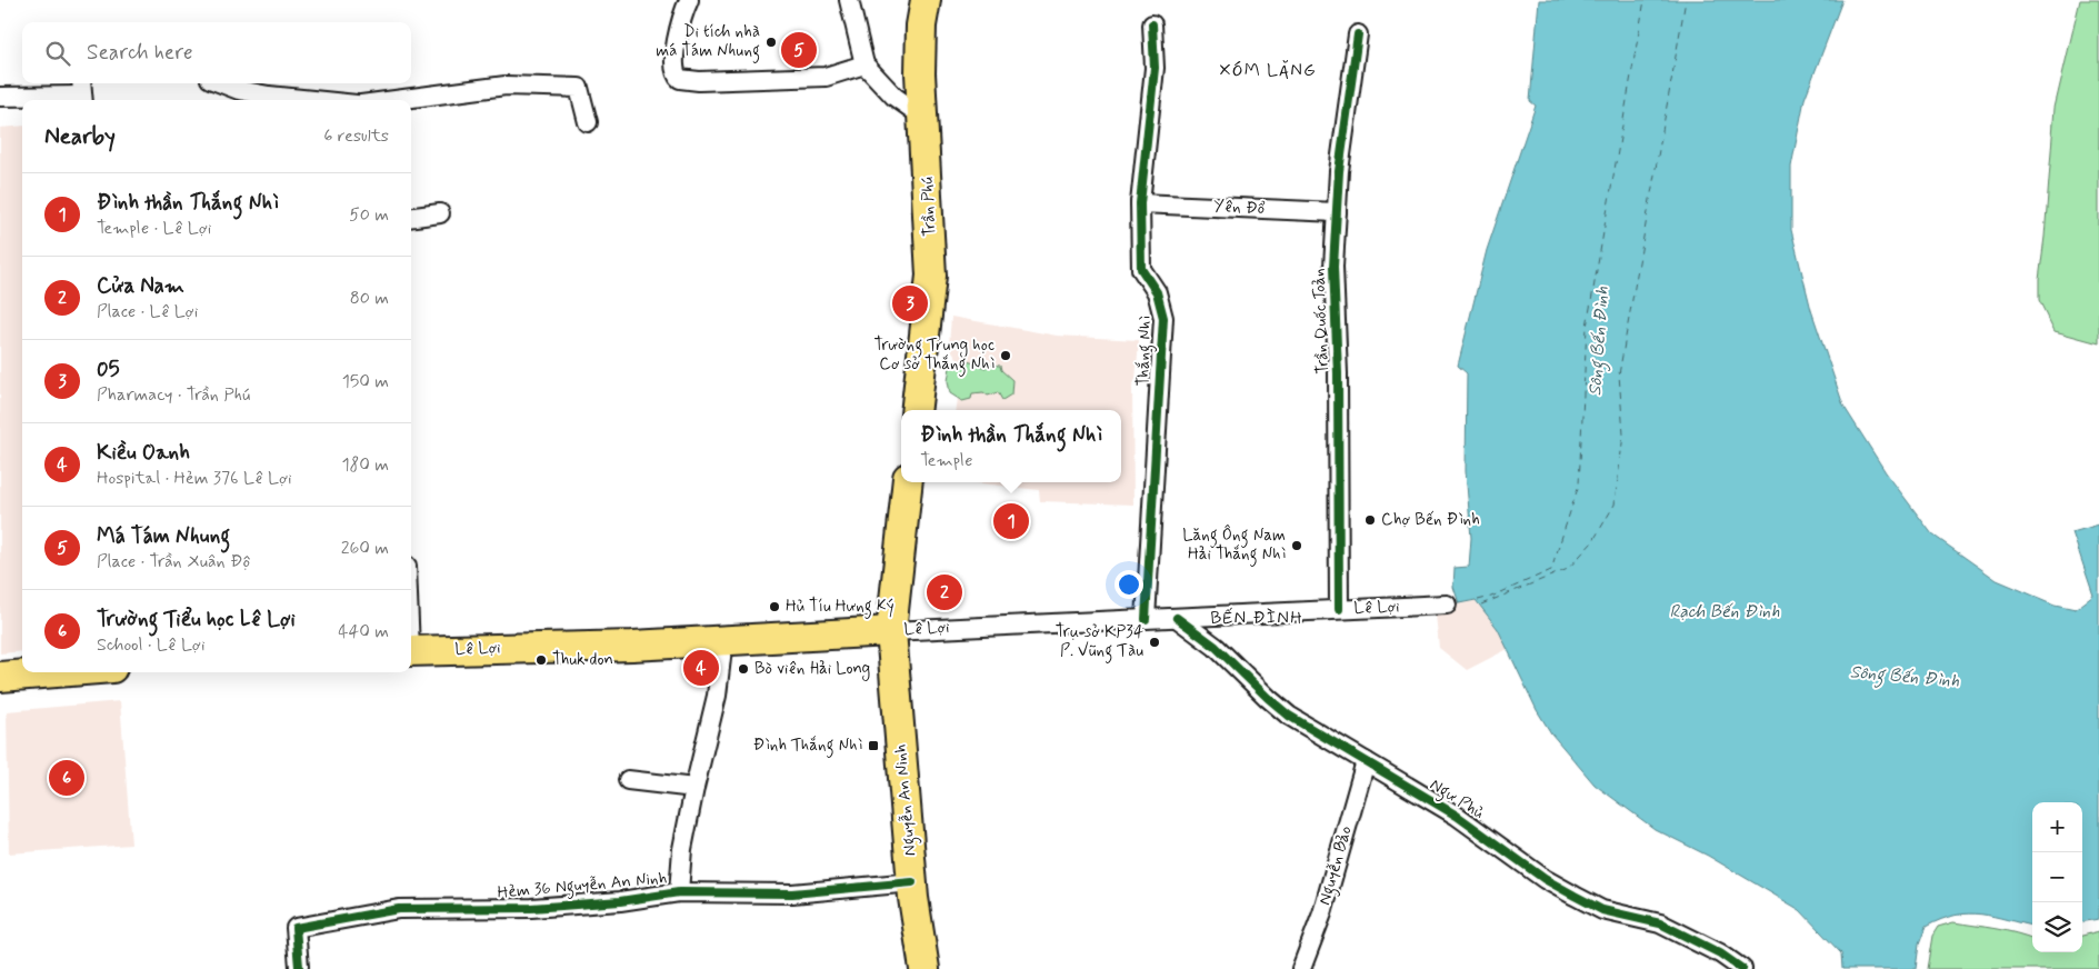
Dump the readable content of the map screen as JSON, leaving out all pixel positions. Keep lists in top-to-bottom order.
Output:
{
  "streets": {
    "main road": ["Trần Phú", "Lê Lợi", "Nguyễn An Ninh"],
    "street": [
      "Yên Đổ",
      "Trần Quốc Toản",
      "Thắng Nhì",
      "Ngư Phủ",
      "Nguyễn Bảo",
      "Hẻm 36 Nguyễn An Ninh"
    ]
  },
  "crossings": [
    ["Yên Đổ", "Trần Quốc Toản"],
    ["Yên Đổ", "Thắng Nhì"],
    ["Trần Quốc Toản", "Lê Lợi"],
    ["Thắng Nhì", "Lê Lợi"],
    ["Lê Lợi", "Ngư Phủ"],
    ["Lê Lợi", "Nguyễn An Ninh"],
    ["Ngư Phủ", "Nguyễn Bảo"],
    ["Nguyễn An Ninh", "Hẻm 36 Nguyễn An Ninh"]
  ],
  "districts": ["XÓM LĂNG", "BẾN ĐÌNH"],
  "water": ["Sông Bến Đình", "Rạch Bến Đình"],
  "places": {
    "other": [
      "Di tích nhà má Tám Nhung",
      "Trường Trung học Cơ sở Thắng Nhì",
      "Chợ Bến Đình",
      "Lăng Ông Nam Hải Thắng Nhì",
      "Hủ Tíu Hưng Ký",
      "Trụ sở KP34 P. Vũng Tàu",
      "Thuk don",
      "Bò viên Hải Long"
    ],
    "transit": ["Đình Thắng Nhì"]
  },
  "page": {
    "search": "Search here",
    "pins": [
      "5",
      "3",
      "1",
      "2",
      "4",
      "6"
    ],
    "heading": ["Nearby", "6 results"],
    "list": [
      {
        "mark": "1",
        "name": "Đình thần Thắng Nhì",
        "note": "Temple · Lê Lợi",
        "value": "50 m"
      },
      {
        "mark": "2",
        "name": "Cửa Nam",
        "note": "Place · Lê Lợi",
        "value": "80 m"
      },
      {
        "mark": "3",
        "name": "05",
        "note": "Pharmacy · Trần Phú",
        "value": "150 m"
      },
      {
        "mark": "4",
        "name": "Kiều Oanh",
        "note": "Hospital · Hẻm 376 Lê Lợi",
        "value": "180 m"
      },
      {
        "mark": "5",
        "name": "Má Tám Nhung",
        "note": "Place · Trần Xuân Độ",
        "value": "260 m"
      },
      {
        "mark": "6",
        "name": "Trường Tiểu học Lê Lợi",
        "note": "School · Lê Lợi",
        "value": "440 m"
      }
    ],
    "popup": ["Đình thần Thắng Nhì", "Temple"],
    "map_buttons": ["+", "−"]
  }
}
